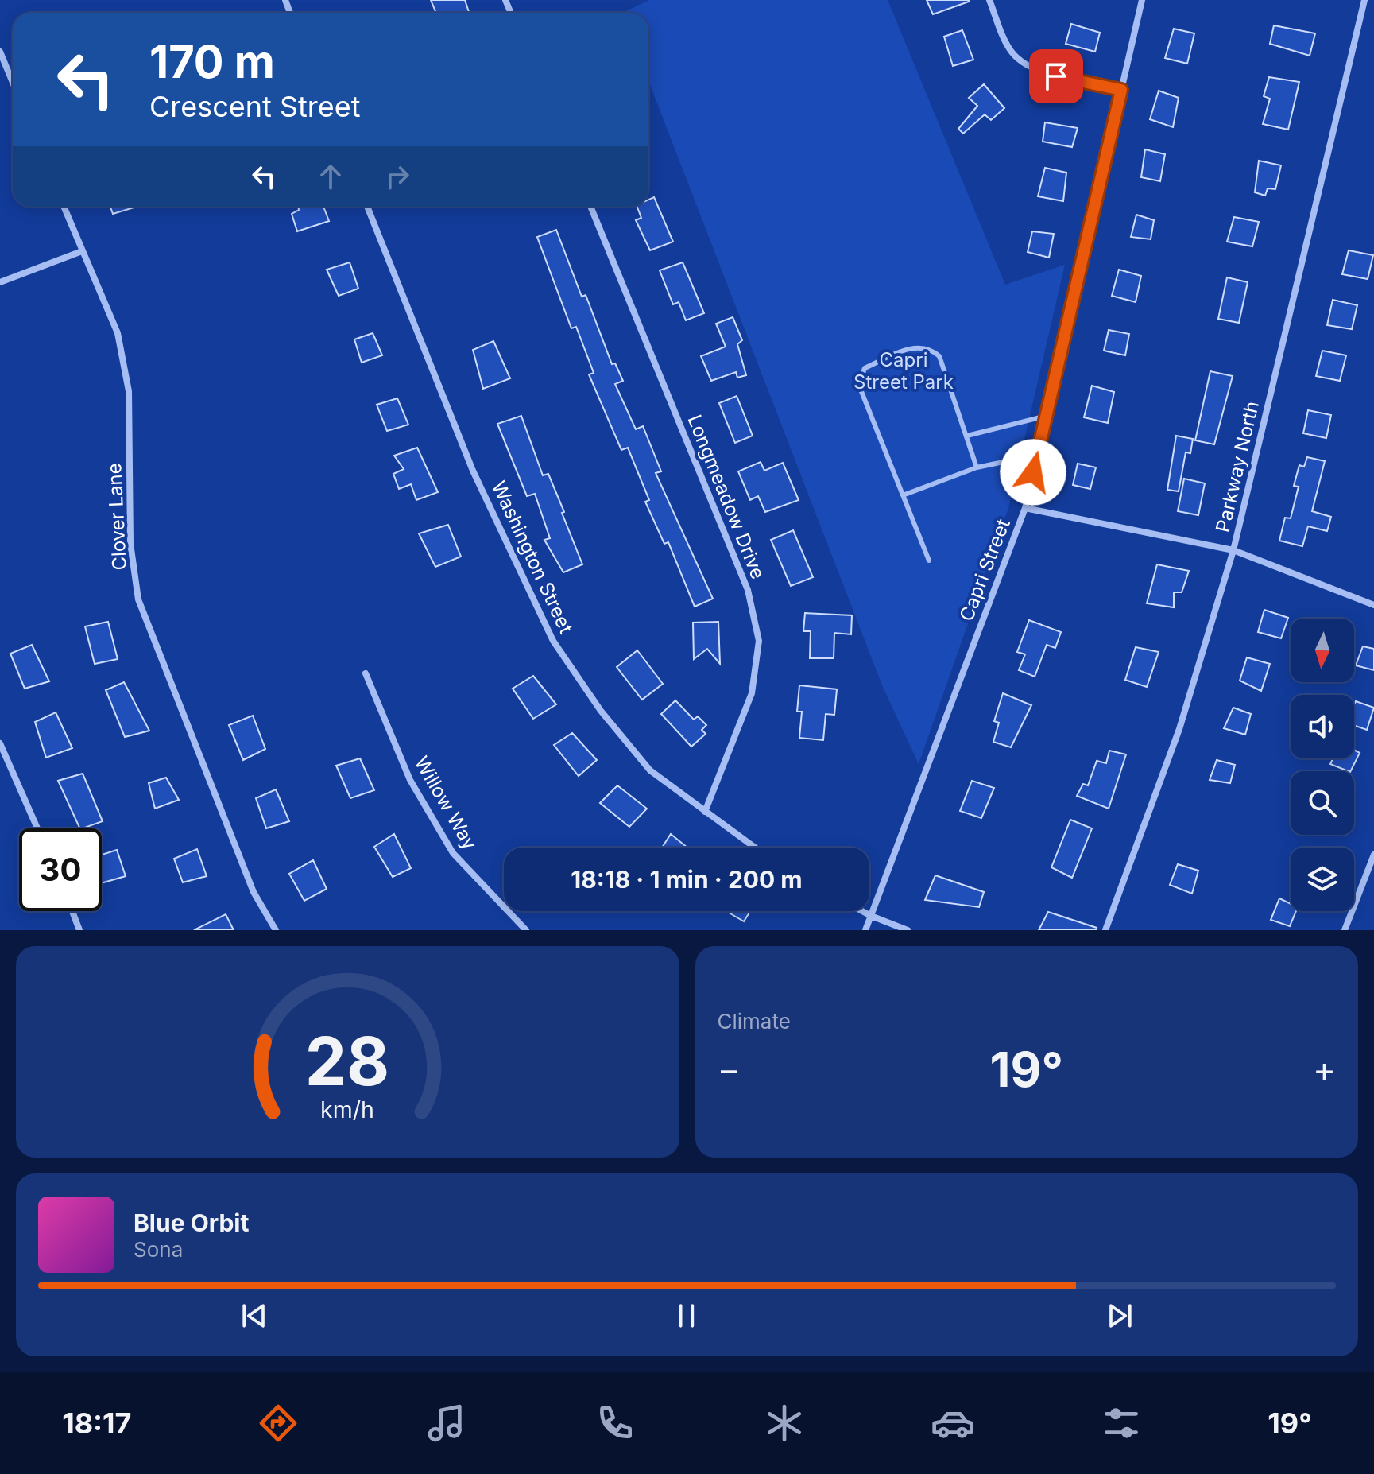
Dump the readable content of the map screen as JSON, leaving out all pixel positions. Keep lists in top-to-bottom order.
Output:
{
  "streets": {
    "street": [
      "Parkway North",
      "Longmeadow Drive",
      "Clover Lane",
      "Washington Street",
      "Capri Street",
      "Willow Way"
    ]
  },
  "crossings": [
    ["Longmeadow Drive", "Washington Street"]
  ],
  "parks": ["Capri Street Park"],
  "north": "bottom",
  "page": {
    "turn": ["170 m", "Crescent Street"],
    "limit": "30",
    "trip": "18:18 · 1 min · 200 m",
    "tile": "Climate",
    "heat": ["−", "19°", "+"],
    "song": ["Blue Orbit", "Sona"],
    "tabs": ["18:17", "19°"],
    "gauge": ["28", "km/h"]
  }
}
